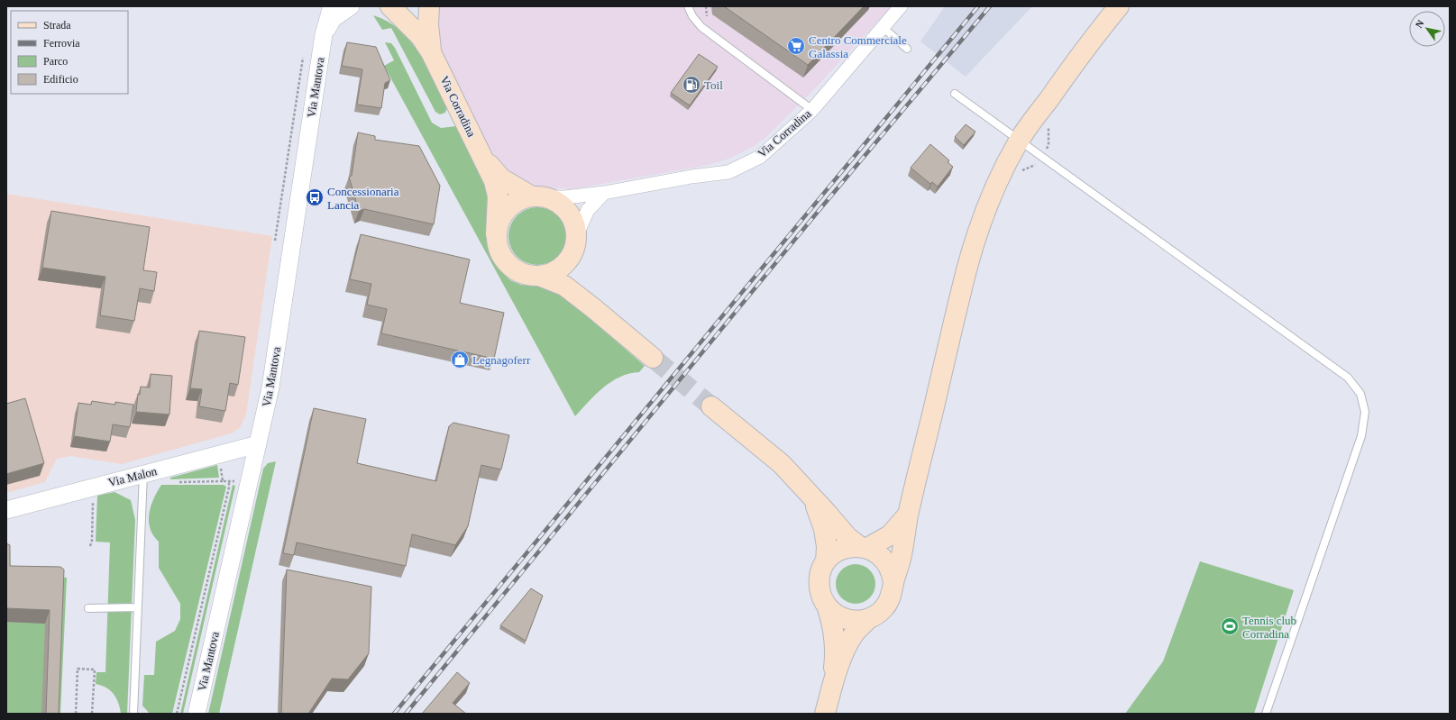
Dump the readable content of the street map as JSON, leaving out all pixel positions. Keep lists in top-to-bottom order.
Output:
{
  "streets": {
    "main road": ["Via Corradina"],
    "street": ["Via Mantova", "Via Malon"]
  },
  "crossings": [
    ["Via Mantova", "Via Malon"]
  ],
  "places": {
    "supermarket": ["Centro Commerciale Galassia"],
    "fuel station": ["Toil"],
    "bus stop": ["Concessionaria Lancia"],
    "shop": ["Legnagoferr"],
    "sports": ["Tennis club Corradina"]
  },
  "legend": [
    "Strada",
    "Ferrovia",
    "Parco",
    "Edificio"
  ],
  "north": "top left"
}
